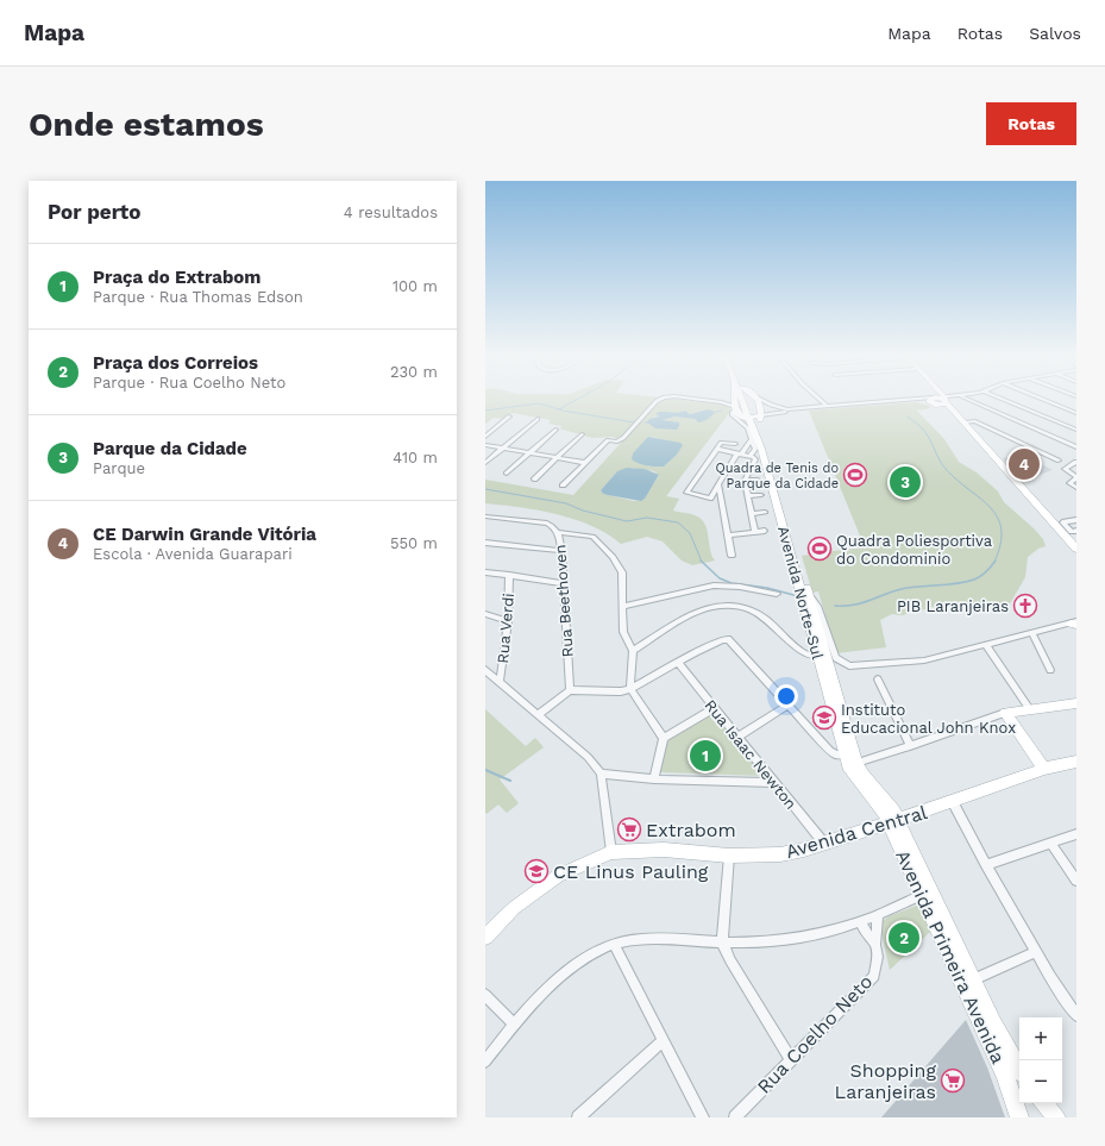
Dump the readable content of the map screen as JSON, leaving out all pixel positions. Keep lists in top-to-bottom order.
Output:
{
  "streets": {
    "main road": ["Avenida Norte-Sul", "Avenida Central", "Avenida Primeira Avenida"],
    "street": [
      "Rua Beethoven",
      "Rua Verdi",
      "Rua Isaac Newton",
      "Rua Coelho Neto"
    ]
  },
  "crossings": [
    ["Avenida Norte-Sul", "Avenida Central"],
    ["Avenida Norte-Sul", "Avenida Primeira Avenida"],
    ["Rua Isaac Newton", "Avenida Central"],
    ["Avenida Central", "Avenida Primeira Avenida"]
  ],
  "places": {
    "sports": ["Quadra de Tenis do Parque da Cidade", "Quadra Poliesportiva do Condominio"],
    "church": ["PIB Laranjeiras"],
    "school or university": ["Instituto Educacional John Knox", "CE Linus Pauling"],
    "supermarket": ["Extrabom", "Shopping Laranjeiras"]
  },
  "page": {
    "header": "Mapa",
    "nav": ["Mapa", "Rotas", "Salvos"],
    "buttons": "Rotas",
    "title": "Onde estamos",
    "heading": ["Por perto", "4 resultados"],
    "list": [
      {
        "mark": "1",
        "name": "Praça do Extrabom",
        "note": "Parque · Rua Thomas Edson",
        "value": "100 m"
      },
      {
        "mark": "2",
        "name": "Praça dos Correios",
        "note": "Parque · Rua Coelho Neto",
        "value": "230 m"
      },
      {
        "mark": "3",
        "name": "Parque da Cidade",
        "note": "Parque",
        "value": "410 m"
      },
      {
        "mark": "4",
        "name": "CE Darwin Grande Vitória",
        "note": "Escola · Avenida Guarapari",
        "value": "550 m"
      }
    ],
    "pins": [
      "4",
      "3",
      "1",
      "2"
    ],
    "map_buttons": ["+", "−"]
  }
}
